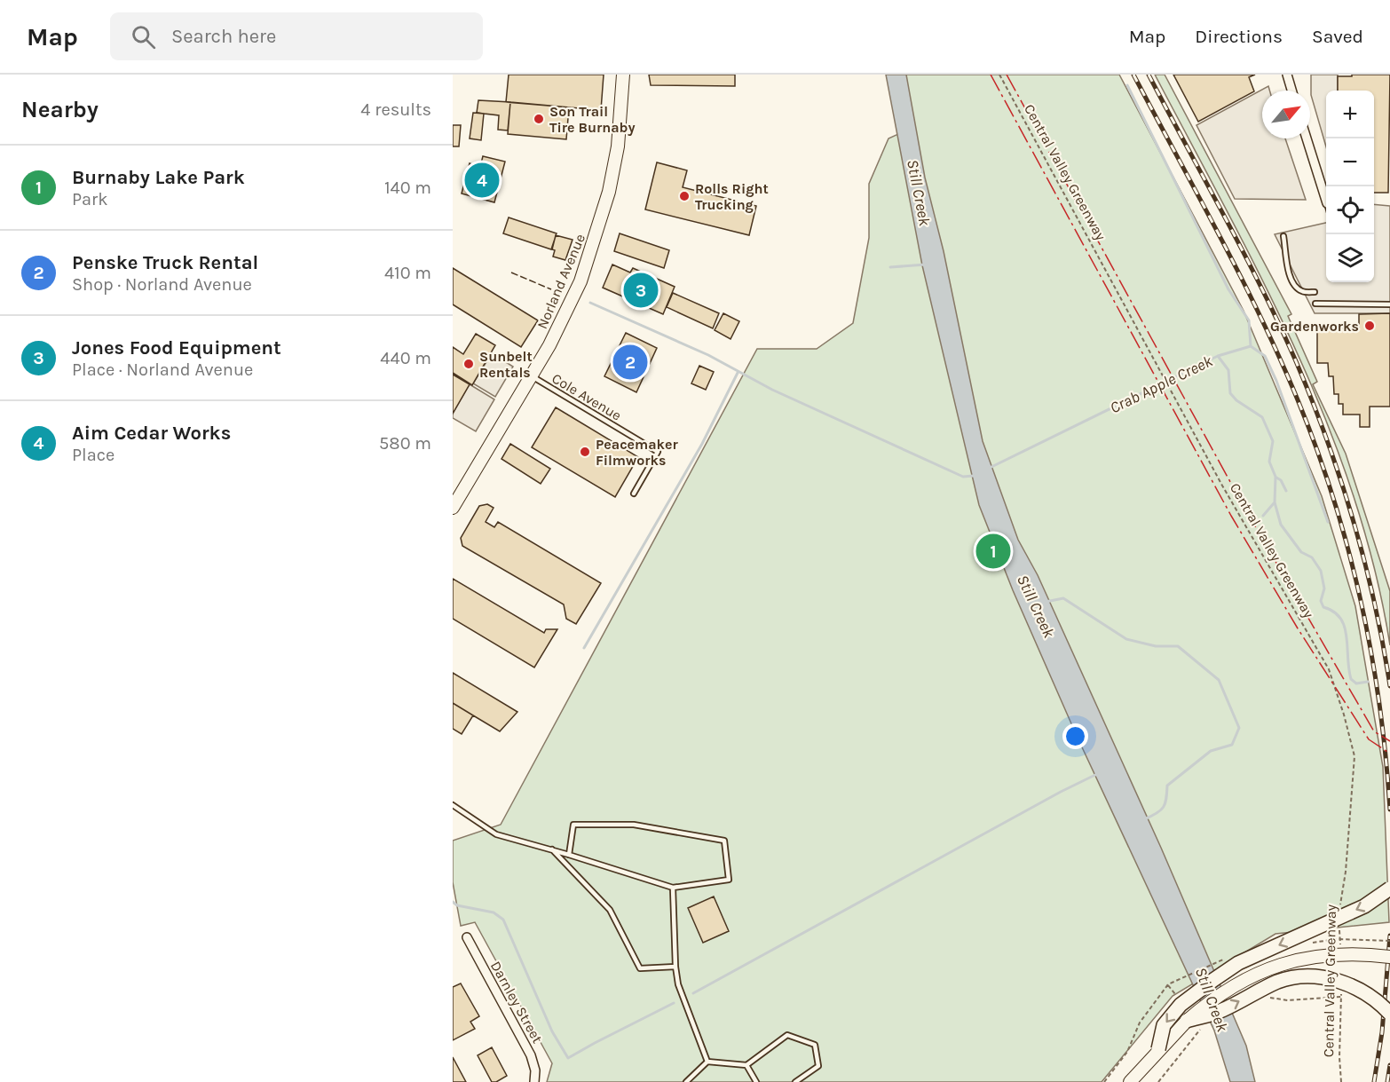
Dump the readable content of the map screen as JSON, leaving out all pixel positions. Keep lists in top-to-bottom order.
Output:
{
  "streets": {
    "street": ["Norland Avenue", "Darnley Street"],
    "lane": ["Cole Avenue"],
    "path": ["Central Valley Greenway"]
  },
  "crossings": [
    ["Norland Avenue", "Cole Avenue"]
  ],
  "water": ["Still Creek", "Crab Apple Creek"],
  "places": [
    "Son Trail Tire Burnaby",
    "Rolls Right Trucking",
    "Gardenworks",
    "Sunbelt Rentals",
    "Peacemaker Filmworks"
  ],
  "north": "top right",
  "page": {
    "header": "Map",
    "search": "Search here",
    "nav": ["Map", "Directions", "Saved"],
    "heading": ["Nearby", "4 results"],
    "map_buttons": ["+", "−"],
    "list": [
      {
        "mark": "1",
        "name": "Burnaby Lake Park",
        "note": "Park",
        "value": "140 m"
      },
      {
        "mark": "2",
        "name": "Penske Truck Rental",
        "note": "Shop · Norland Avenue",
        "value": "410 m"
      },
      {
        "mark": "3",
        "name": "Jones Food Equipment",
        "note": "Place · Norland Avenue",
        "value": "440 m"
      },
      {
        "mark": "4",
        "name": "Aim Cedar Works",
        "note": "Place",
        "value": "580 m"
      }
    ],
    "pins": [
      "4",
      "3",
      "2",
      "1"
    ]
  }
}
